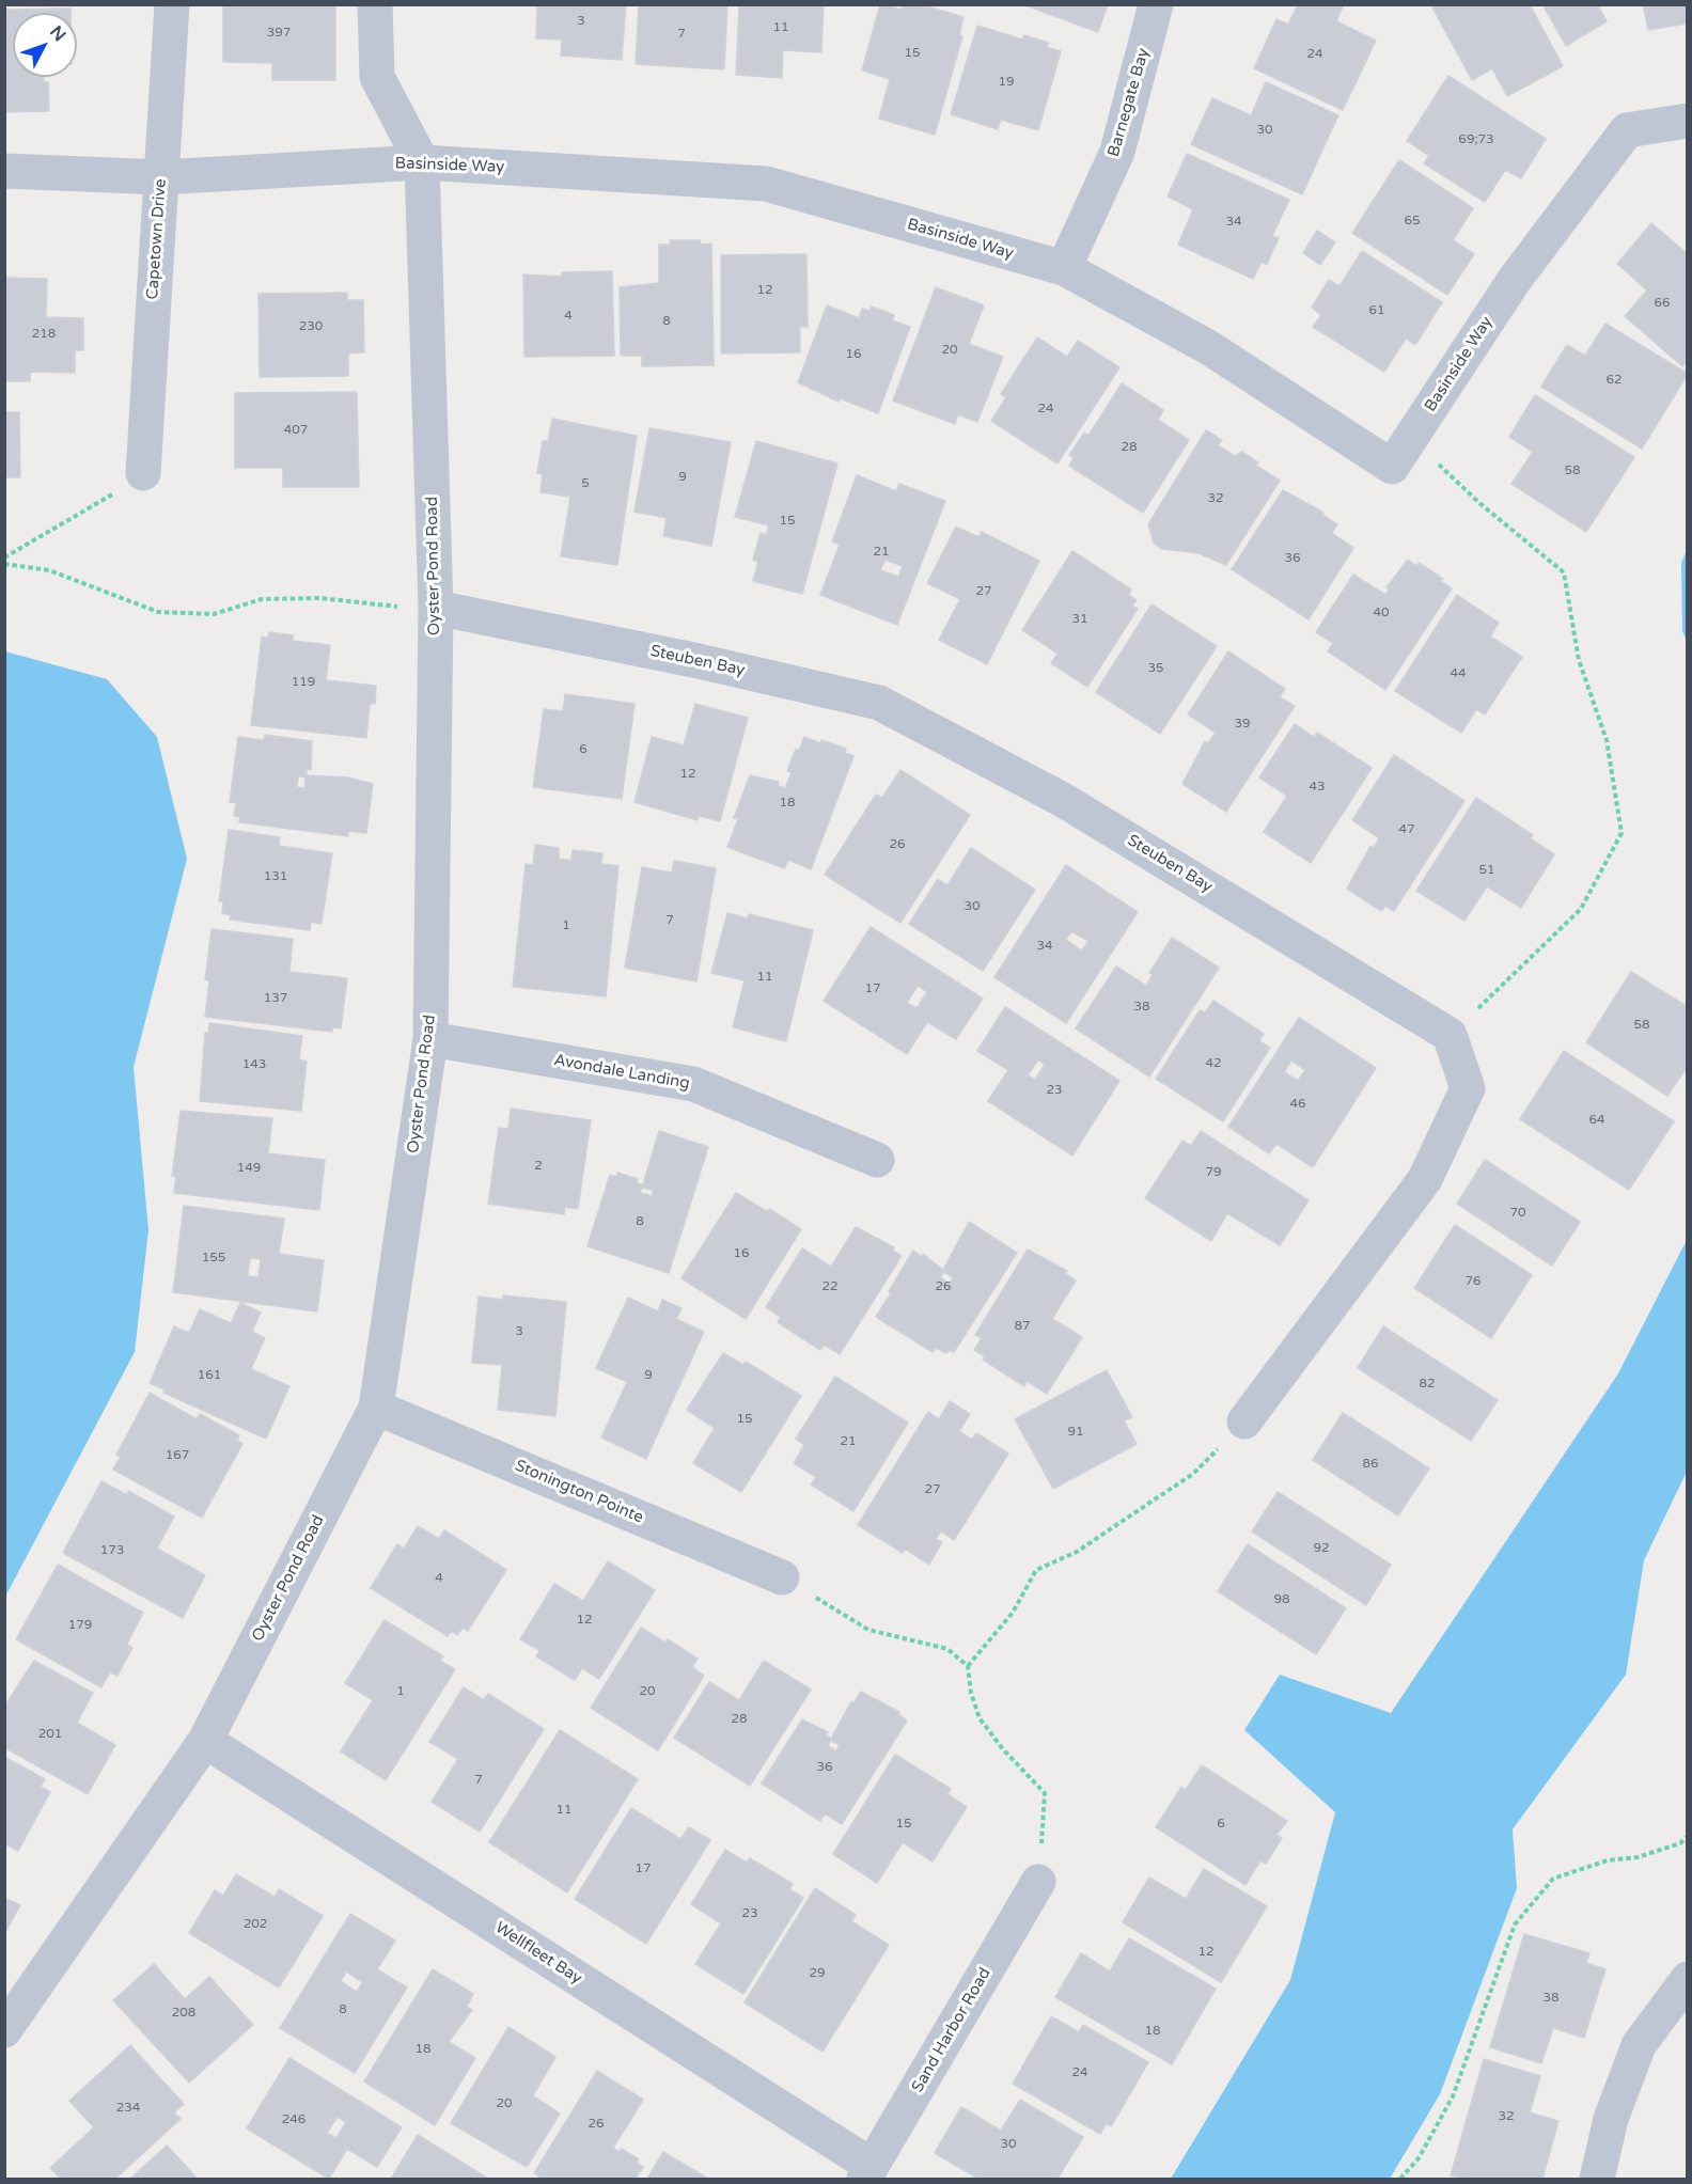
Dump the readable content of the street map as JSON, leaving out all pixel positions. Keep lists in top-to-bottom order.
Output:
{
  "streets": {
    "street": [
      "Barnegate Bay",
      "Basinside Way",
      "Capetown Drive",
      "Oyster Pond Road",
      "Steuben Bay",
      "Avondale Landing",
      "Stonington Pointe",
      "Wellfleet Bay",
      "Sand Harbor Road"
    ]
  },
  "crossings": [
    ["Barnegate Bay", "Basinside Way"],
    ["Basinside Way", "Capetown Drive"],
    ["Basinside Way", "Oyster Pond Road"],
    ["Oyster Pond Road", "Steuben Bay"],
    ["Oyster Pond Road", "Avondale Landing"],
    ["Oyster Pond Road", "Stonington Pointe"],
    ["Oyster Pond Road", "Wellfleet Bay"],
    ["Wellfleet Bay", "Sand Harbor Road"]
  ],
  "house_numbers": [
    "3",
    "11",
    "397",
    "7",
    "15",
    "24",
    "19",
    "30",
    "69;73",
    "65",
    "34",
    "12",
    "66",
    "61",
    "4",
    "8",
    "230",
    "218",
    "20",
    "16",
    "62",
    "24",
    "407",
    "28",
    "58",
    "9",
    "5",
    "32",
    "15",
    "21",
    "36",
    "27",
    "40",
    "31",
    "35",
    "44",
    "119",
    "39",
    "6",
    "12",
    "43",
    "18",
    "47",
    "26",
    "51",
    "131",
    "30",
    "7",
    "1",
    "34",
    "11",
    "17",
    "137",
    "38",
    "58",
    "42",
    "143",
    "23",
    "46",
    "64",
    "2",
    "149",
    "79",
    "70",
    "8",
    "16",
    "155",
    "76",
    "22",
    "26",
    "87",
    "3",
    "161",
    "9",
    "82",
    "15",
    "91",
    "21",
    "167",
    "86",
    "27",
    "92",
    "173",
    "4",
    "98",
    "12",
    "179",
    "1",
    "20",
    "28",
    "201",
    "36",
    "7",
    "11",
    "15",
    "6",
    "17",
    "23",
    "202",
    "12",
    "29",
    "38",
    "8",
    "208",
    "18",
    "18",
    "24",
    "20",
    "234",
    "32",
    "246",
    "26",
    "30"
  ],
  "north": "top right"
}
